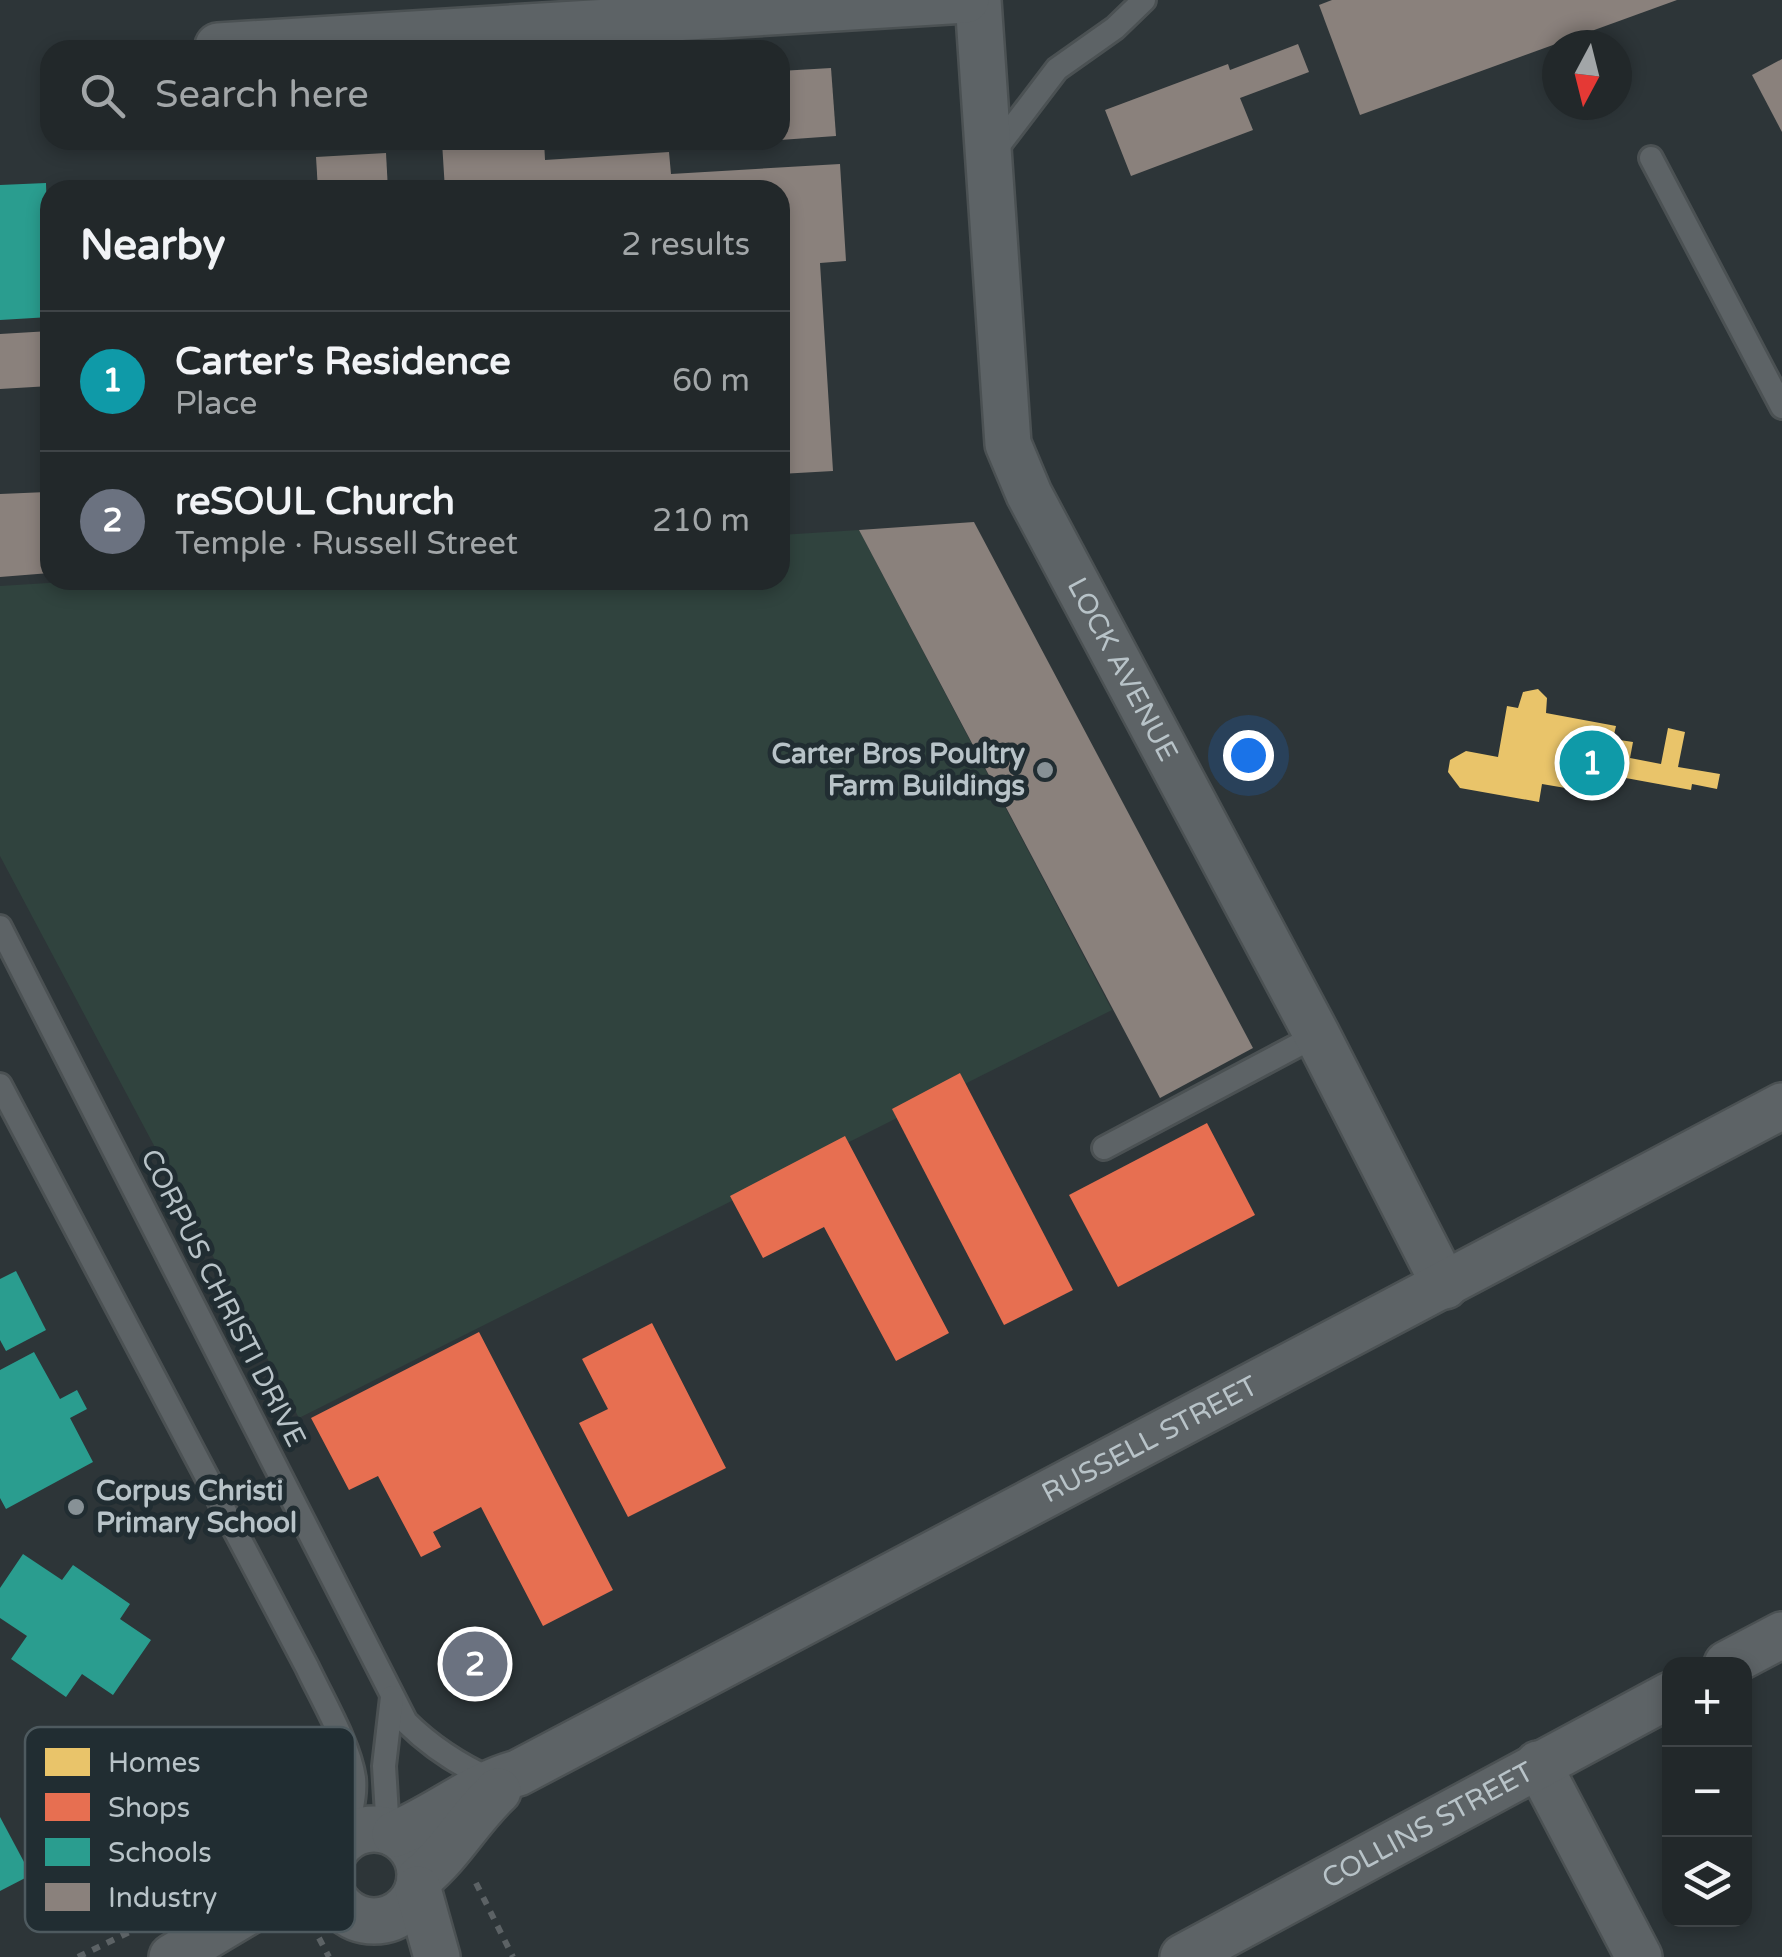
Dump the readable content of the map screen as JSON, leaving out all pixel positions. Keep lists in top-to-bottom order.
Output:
{
  "streets": {
    "street": ["LOCK AVENUE", "RUSSELL STREET", "COLLINS STREET"],
    "lane": ["CORPUS CHRISTI DRIVE"]
  },
  "crossings": [
    ["LOCK AVENUE", "RUSSELL STREET"],
    ["CORPUS CHRISTI DRIVE", "RUSSELL STREET"]
  ],
  "places": ["Carter Bros Poultry Farm Buildings", "Corpus Christi Primary School"],
  "legend": [
    "Homes",
    "Shops",
    "Schools",
    "Industry"
  ],
  "north": "bottom",
  "page": {
    "search": "Search here",
    "heading": ["Nearby", "2 results"],
    "list": [
      {
        "mark": "1",
        "name": "Carter's Residence",
        "note": "Place",
        "value": "60 m"
      },
      {
        "mark": "2",
        "name": "reSOUL Church",
        "note": "Temple · Russell Street",
        "value": "210 m"
      }
    ],
    "pins": ["1", "2"],
    "map_buttons": ["+", "−"]
  }
}
